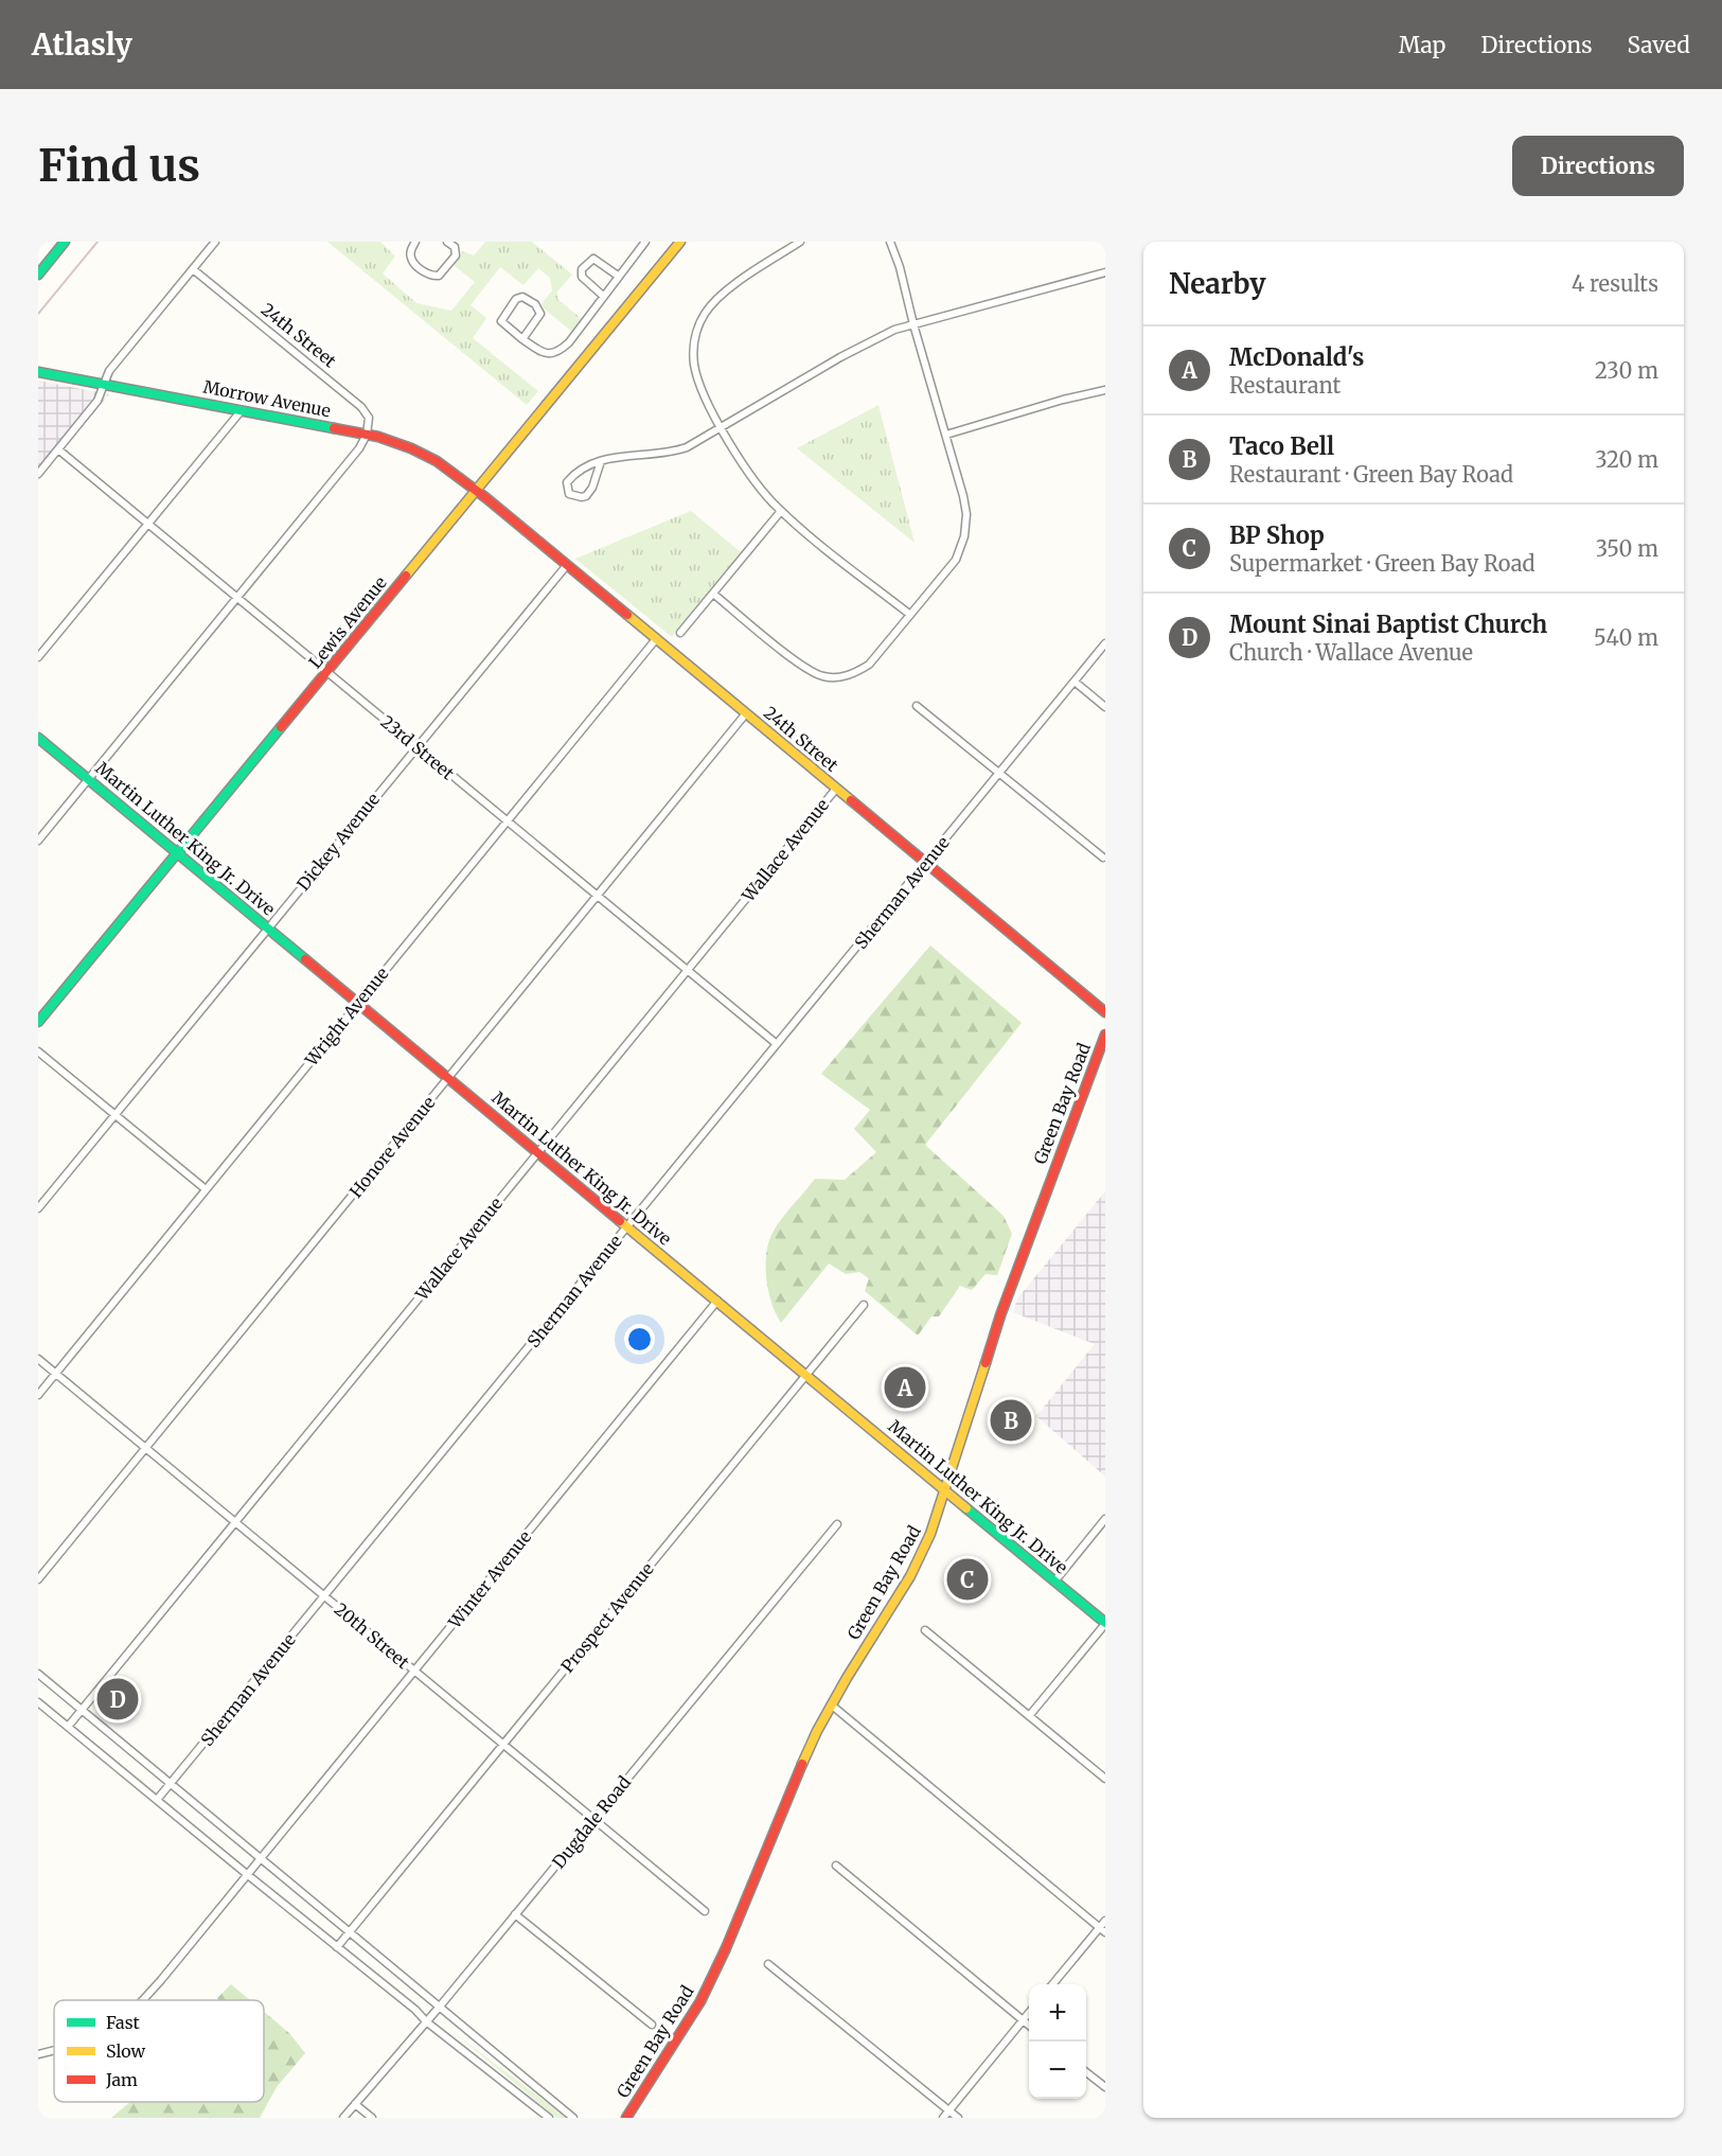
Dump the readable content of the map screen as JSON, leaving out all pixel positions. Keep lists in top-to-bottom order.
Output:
{
  "streets": {
    "street": [
      "24th Street",
      "Morrow Avenue",
      "Lewis Avenue",
      "23rd Street",
      "Martin Luther King Jr. Drive",
      "Dickey Avenue",
      "Wallace Avenue",
      "Sherman Avenue",
      "Wright Avenue",
      "Green Bay Road",
      "Honore Avenue",
      "Winter Avenue",
      "Prospect Avenue",
      "20th Street",
      "Dugdale Road"
    ]
  },
  "crossings": [
    ["24th Street", "Morrow Avenue"],
    ["24th Street", "Lewis Avenue"],
    ["24th Street", "Dickey Avenue"],
    ["24th Street", "Wallace Avenue"],
    ["24th Street", "Sherman Avenue"],
    ["24th Street", "Wright Avenue"],
    ["24th Street", "Honore Avenue"],
    ["Morrow Avenue", "Lewis Avenue"],
    ["Lewis Avenue", "23rd Street"],
    ["Lewis Avenue", "Martin Luther King Jr. Drive"],
    ["23rd Street", "Dickey Avenue"],
    ["23rd Street", "Wallace Avenue"],
    ["23rd Street", "Sherman Avenue"],
    ["23rd Street", "Wright Avenue"],
    ["23rd Street", "Honore Avenue"],
    ["Martin Luther King Jr. Drive", "Dickey Avenue"],
    ["Martin Luther King Jr. Drive", "Wallace Avenue"],
    ["Martin Luther King Jr. Drive", "Sherman Avenue"],
    ["Martin Luther King Jr. Drive", "Wright Avenue"],
    ["Martin Luther King Jr. Drive", "Green Bay Road"],
    ["Martin Luther King Jr. Drive", "Honore Avenue"],
    ["Martin Luther King Jr. Drive", "Winter Avenue"],
    ["Martin Luther King Jr. Drive", "Prospect Avenue"],
    ["Wallace Avenue", "20th Street"],
    ["Sherman Avenue", "20th Street"],
    ["Wright Avenue", "20th Street"],
    ["Honore Avenue", "20th Street"],
    ["Winter Avenue", "20th Street"],
    ["Prospect Avenue", "20th Street"],
    ["20th Street", "Dugdale Road"]
  ],
  "legend": ["Fast", "Slow", "Jam"],
  "page": {
    "header": "Atlasly",
    "nav": ["Map", "Directions", "Saved"],
    "buttons": "Directions",
    "title": "Find us",
    "heading": ["Nearby", "4 results"],
    "list": [
      {
        "mark": "A",
        "name": "McDonald's",
        "note": "Restaurant",
        "value": "230 m"
      },
      {
        "mark": "B",
        "name": "Taco Bell",
        "note": "Restaurant · Green Bay Road",
        "value": "320 m"
      },
      {
        "mark": "C",
        "name": "BP Shop",
        "note": "Supermarket · Green Bay Road",
        "value": "350 m"
      },
      {
        "mark": "D",
        "name": "Mount Sinai Baptist Church",
        "note": "Church · Wallace Avenue",
        "value": "540 m"
      }
    ],
    "pins": [
      "A",
      "B",
      "C",
      "D"
    ],
    "map_buttons": ["+", "−"]
  }
}
